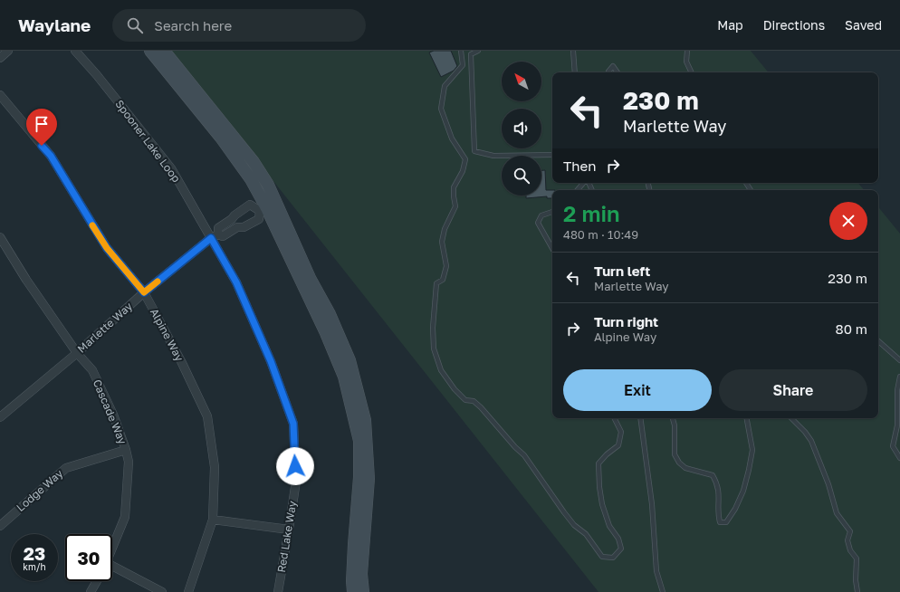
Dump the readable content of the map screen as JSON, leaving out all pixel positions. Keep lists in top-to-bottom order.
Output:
{
  "streets": {
    "street": [
      "Spooner Lake Loop",
      "Marlette Way",
      "Alpine Way",
      "Cascade Way",
      "Lodge Way",
      "Red Lake Way"
    ]
  },
  "crossings": [
    ["Spooner Lake Loop", "Marlette Way"],
    ["Spooner Lake Loop", "Red Lake Way"],
    ["Marlette Way", "Alpine Way"],
    ["Marlette Way", "Cascade Way"],
    ["Marlette Way", "Red Lake Way"],
    ["Cascade Way", "Lodge Way"]
  ],
  "north": "top left",
  "page": {
    "header": "Waylane",
    "search": "Search here",
    "nav": ["Map", "Directions", "Saved"],
    "turn": ["230 m", "Marlette Way"],
    "then": "Then",
    "heading": ["2 min", "480 m · 10:49"],
    "list": [
      {
        "name": "Turn left",
        "note": "Marlette Way",
        "value": "230 m"
      },
      {
        "name": "Turn right",
        "note": "Alpine Way",
        "value": "80 m"
      }
    ],
    "buttons": ["Exit", "Share"],
    "speed": "23 km/h",
    "limit": "30"
  }
}
